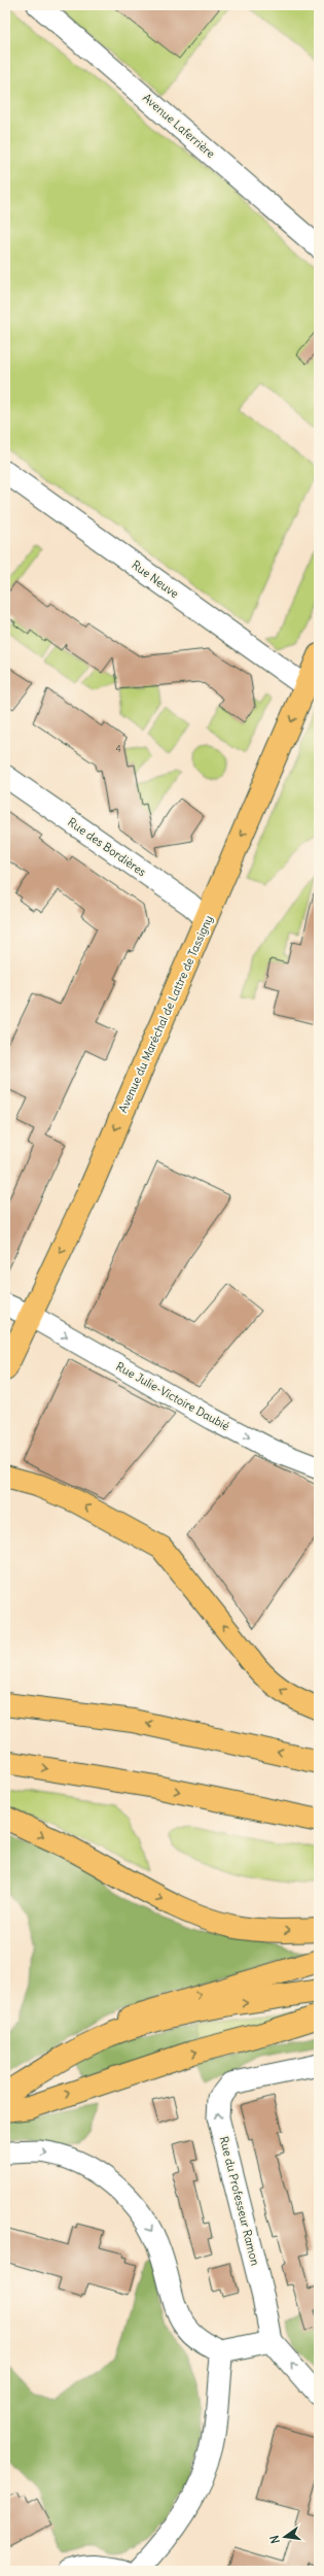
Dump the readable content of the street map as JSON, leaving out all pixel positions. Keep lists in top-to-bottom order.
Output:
{
  "streets": {
    "main road": ["Avenue du Maréchal de Lattre de Tassigny"],
    "street": [
      "Avenue Laferrière",
      "Rue Neuve",
      "Rue des Bordières",
      "Rue Julie-Victoire Daubié",
      "Rue du Professeur Ramon"
    ]
  },
  "crossings": [
    ["Rue Neuve", "Avenue du Maréchal de Lattre de Tassigny"],
    ["Rue des Bordières", "Avenue du Maréchal de Lattre de Tassigny"],
    ["Avenue du Maréchal de Lattre de Tassigny", "Rue Julie-Victoire Daubié"]
  ],
  "one_way": ["Avenue du Maréchal de Lattre de Tassigny", "Rue Julie-Victoire Daubié"],
  "house_numbers": ["4"],
  "north": "left"
}
